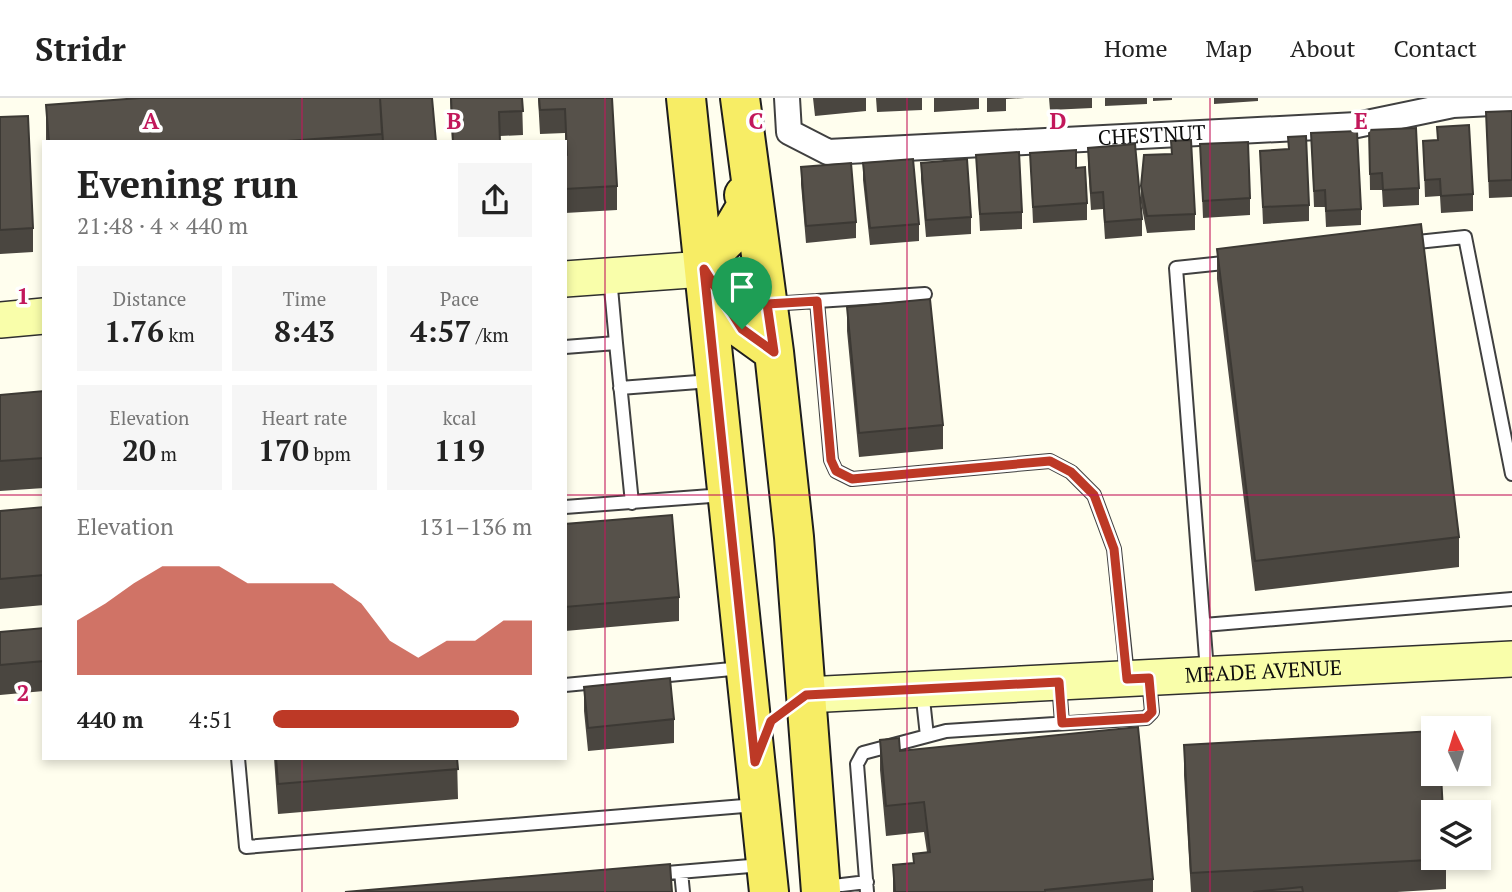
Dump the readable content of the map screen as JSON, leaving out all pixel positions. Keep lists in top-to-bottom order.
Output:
{
  "streets": {
    "street": ["CHESTNUT", "MEADE AVENUE"]
  },
  "north": "top",
  "page": {
    "header": "Stridr",
    "nav": [
      "Home",
      "Map",
      "About",
      "Contact"
    ],
    "heading": ["Evening run", "21:48 · 4 × 440 m"],
    "stats": [
      ["Distance", "1.76 km"],
      ["Time", "8:43"],
      ["Pace", "4:57 /km"],
      ["Elevation", "20 m"],
      ["Heart rate", "170 bpm"],
      ["kcal", "119"]
    ],
    "chart": ["Elevation", "131–136 m"],
    "list": [
      {
        "name": "440 m",
        "note": "4:51"
      }
    ]
  },
  "grid": {
    "columns": [
      "A",
      "B",
      "C",
      "D",
      "E"
    ],
    "rows": ["1", "2"]
  }
}
